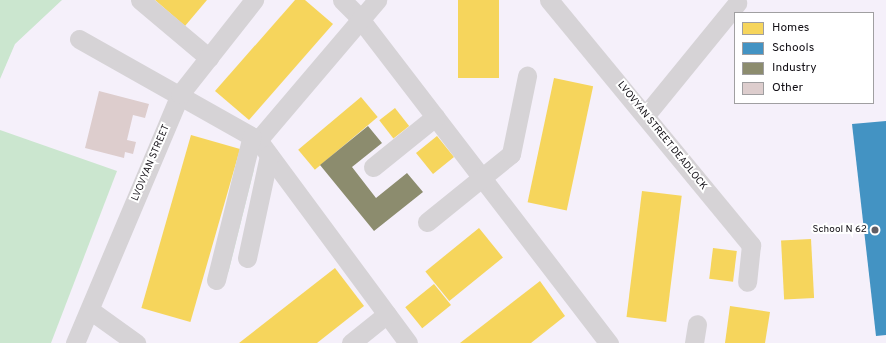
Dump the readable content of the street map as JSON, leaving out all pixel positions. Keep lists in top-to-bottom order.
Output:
{
  "streets": {
    "street": ["LVOVYAN STREET DEADLOCK", "LVOVYAN STREET"]
  },
  "places": ["School N 62"],
  "legend": [
    "Homes",
    "Schools",
    "Industry",
    "Other"
  ]
}
